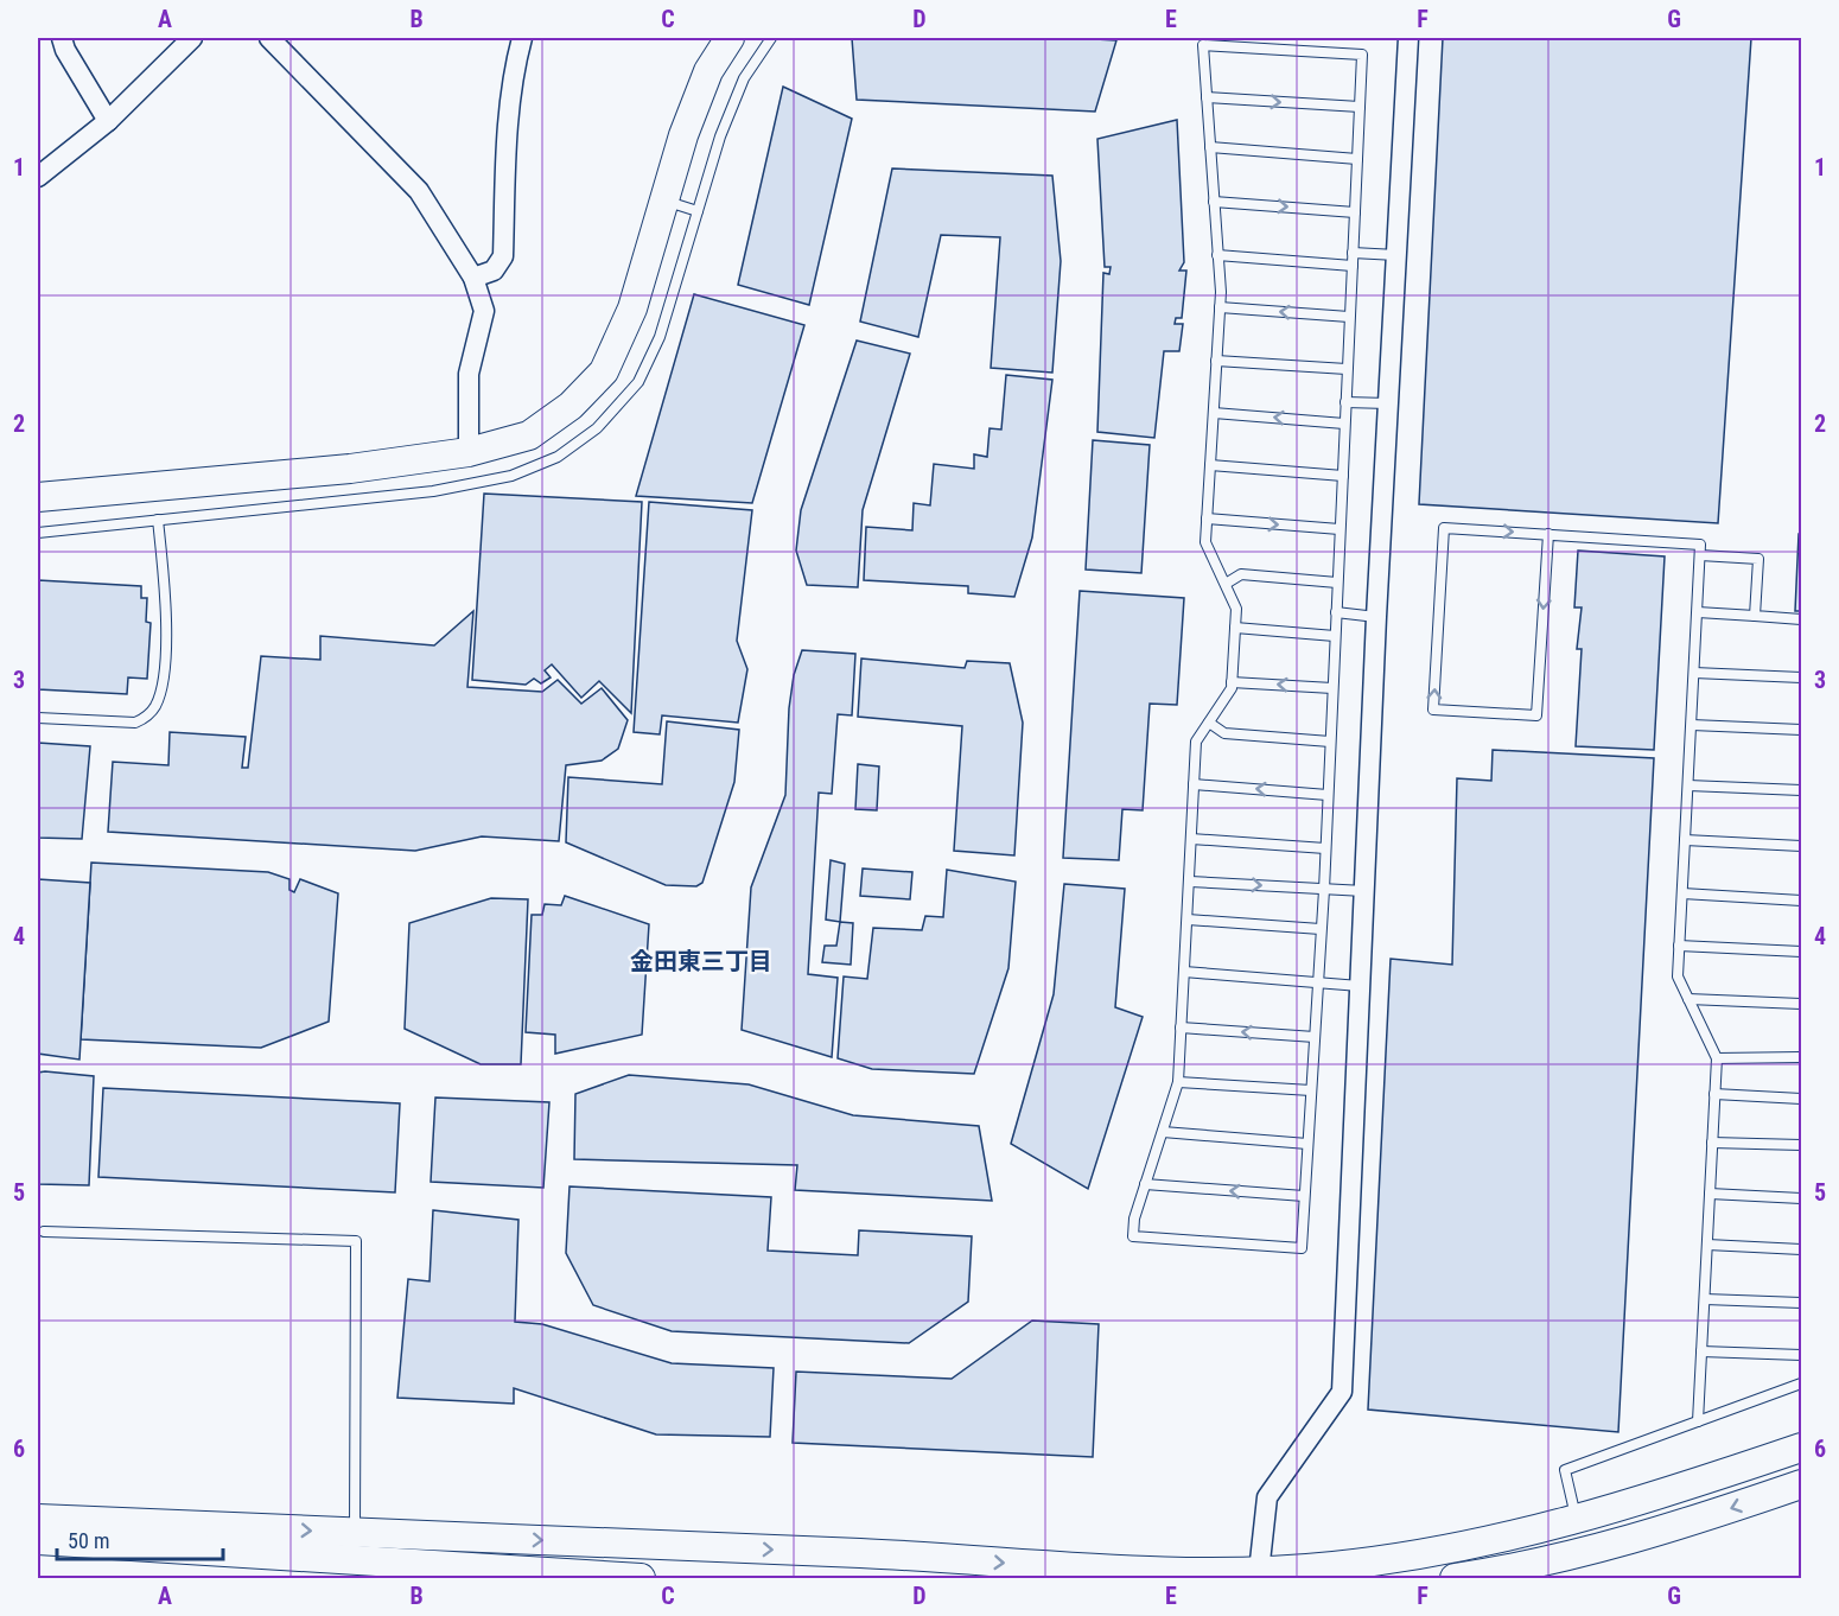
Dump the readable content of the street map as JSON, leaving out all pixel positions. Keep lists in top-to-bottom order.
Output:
{
  "districts": ["金田東三丁目"],
  "scale_bar": "50 m",
  "grid": {
    "columns": [
      "A",
      "B",
      "C",
      "D",
      "E",
      "F",
      "G"
    ],
    "rows": [
      "1",
      "2",
      "3",
      "4",
      "5",
      "6"
    ]
  }
}
